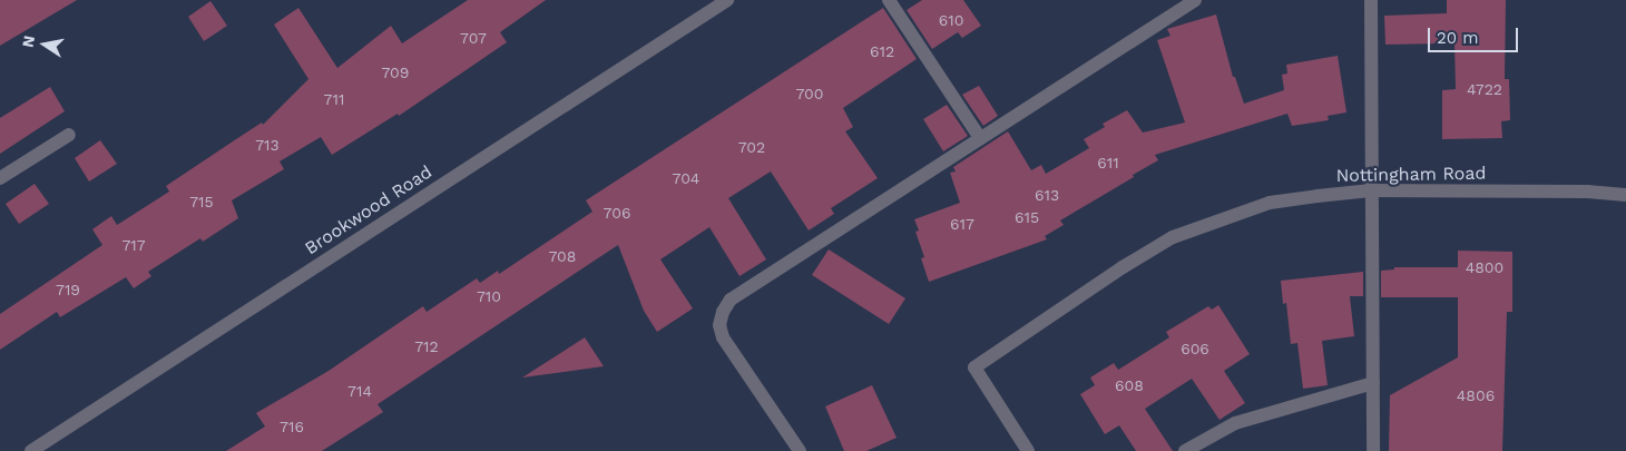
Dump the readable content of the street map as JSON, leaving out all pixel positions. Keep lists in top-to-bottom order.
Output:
{
  "streets": {
    "street": ["Nottingham Road", "Brookwood Road"]
  },
  "house_numbers": [
    "610",
    "707",
    "612",
    "709",
    "4722",
    "700",
    "711",
    "713",
    "702",
    "611",
    "704",
    "613",
    "715",
    "706",
    "615",
    "617",
    "717",
    "708",
    "4800",
    "719",
    "710",
    "712",
    "606",
    "608",
    "714",
    "4806",
    "716"
  ],
  "scale_bar": "20 m",
  "north": "left"
}
